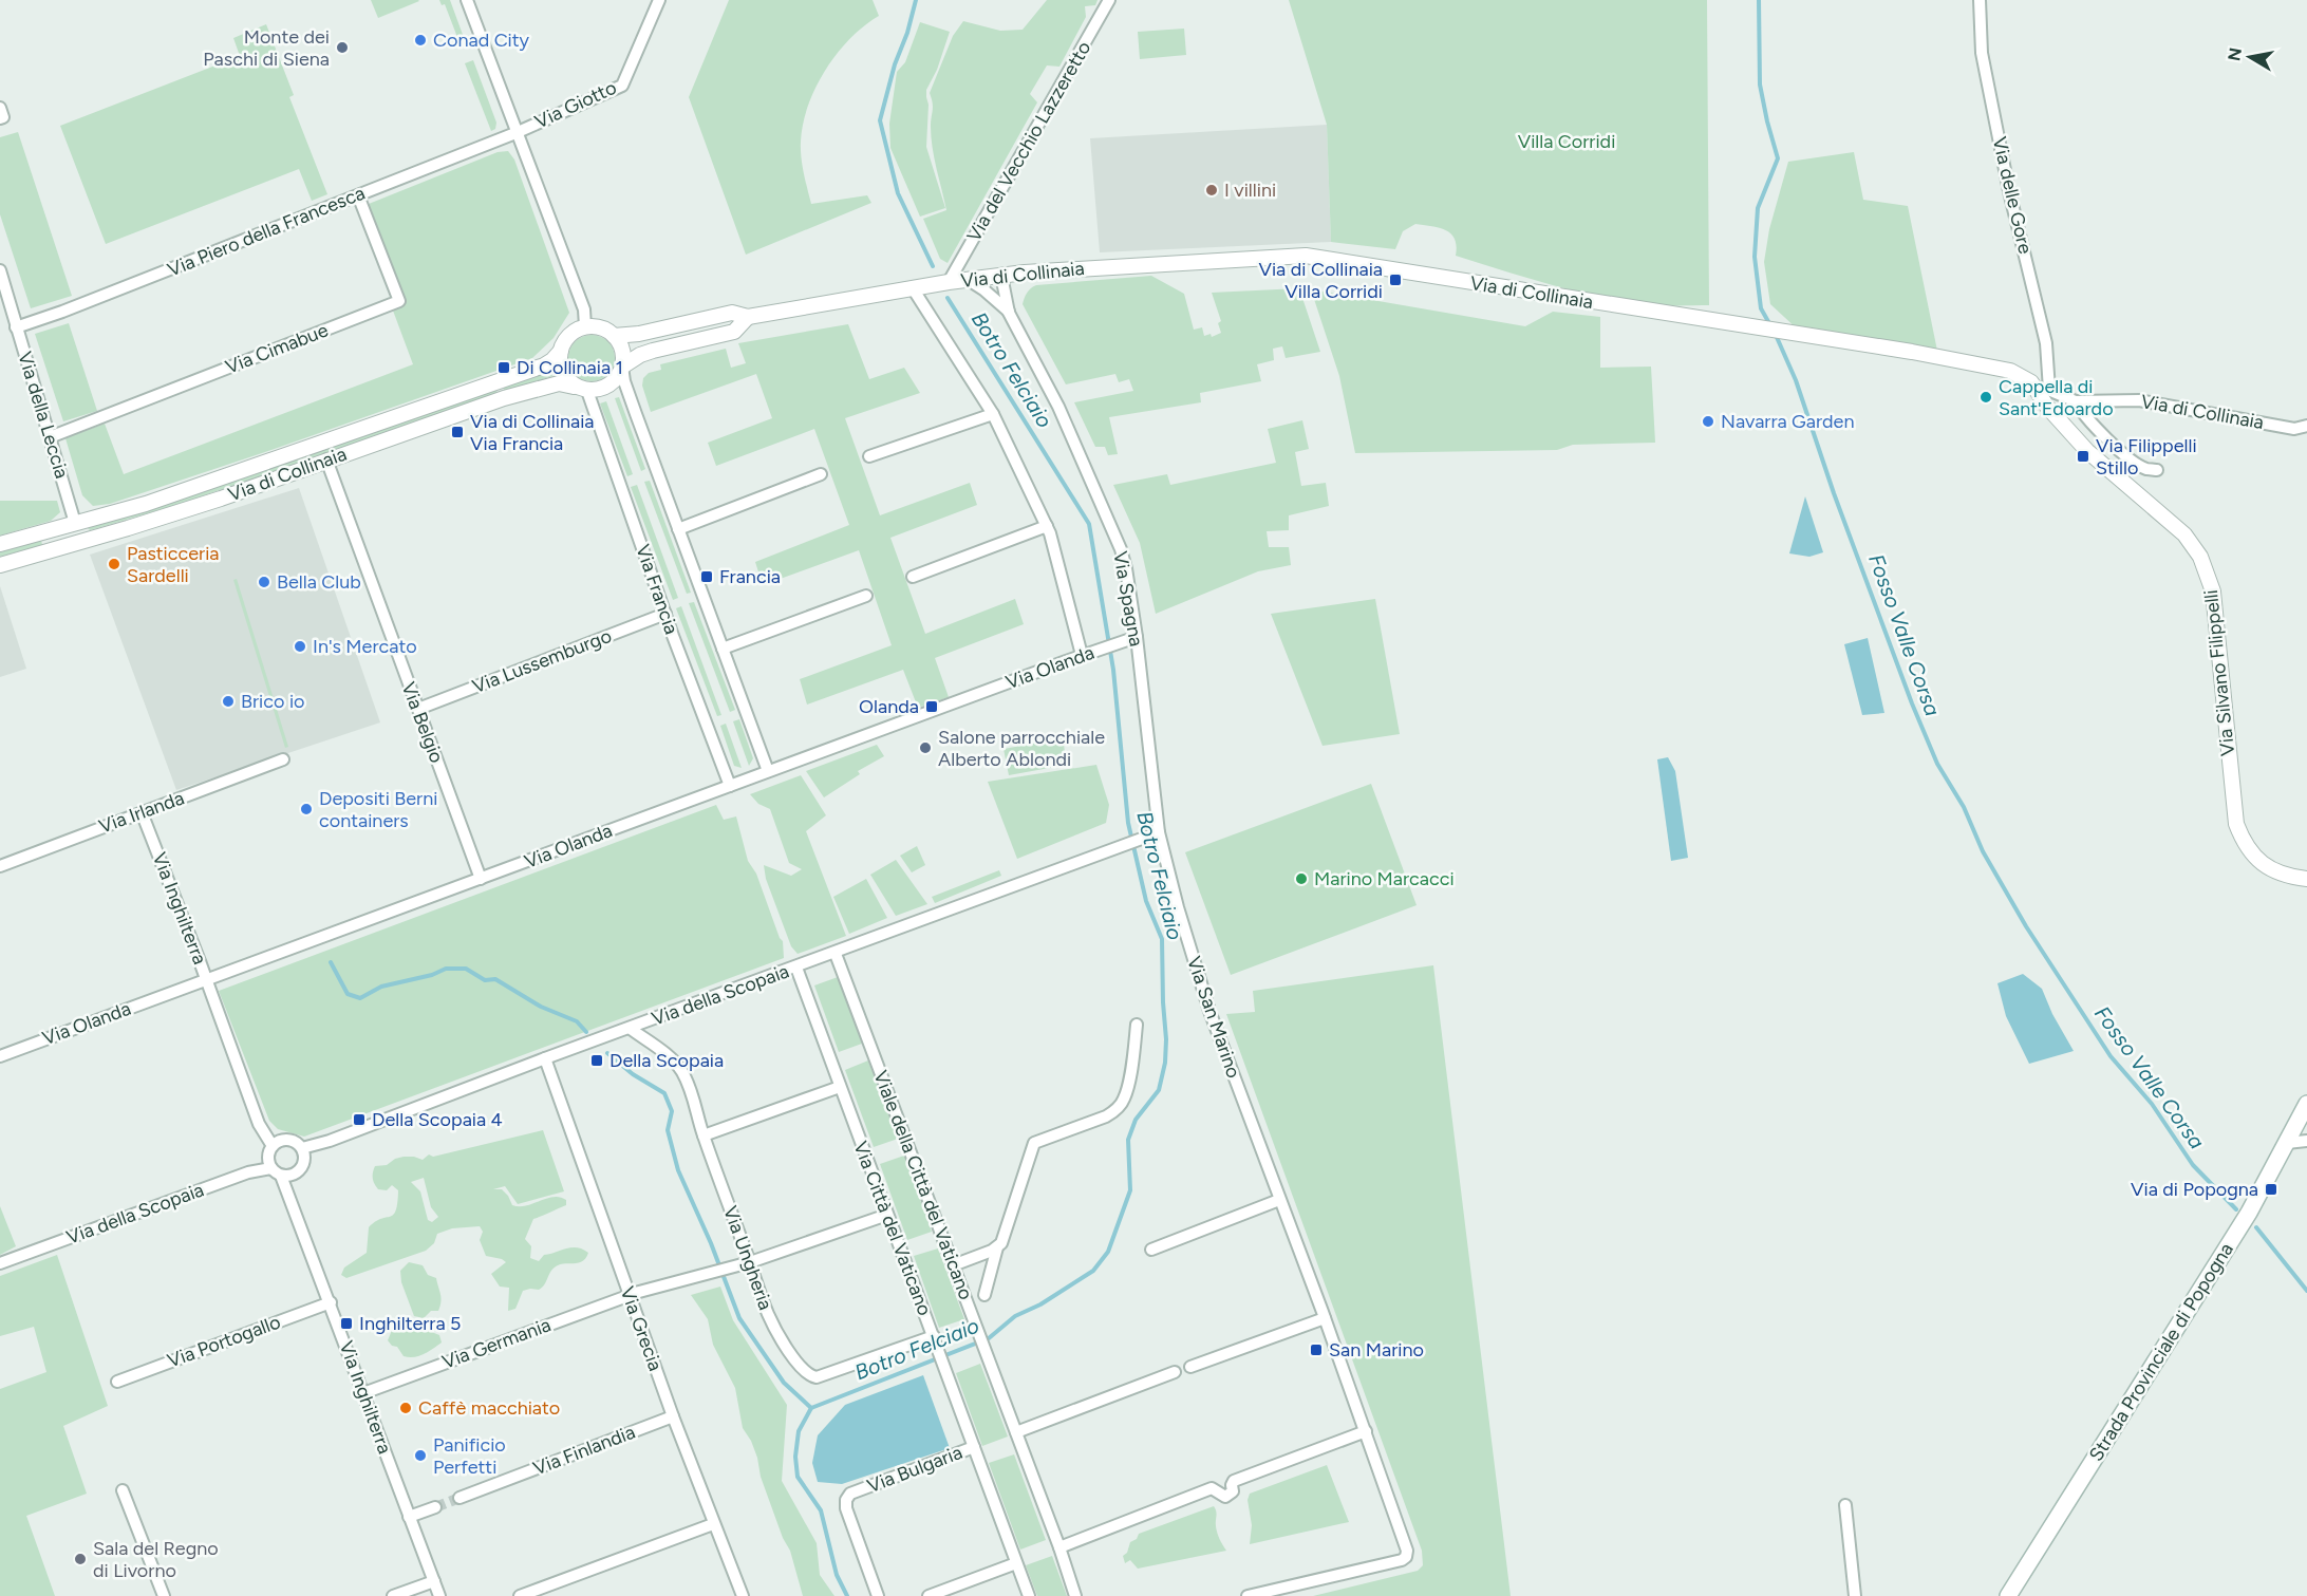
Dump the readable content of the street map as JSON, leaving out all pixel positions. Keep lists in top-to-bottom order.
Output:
{
  "streets": {
    "main road": ["Strada Provinciale di Popogna"],
    "street": [
      "Via Giotto",
      "Via del Vecchio Lazzeretto",
      "Via delle Gore",
      "Via Piero della Francesca",
      "Via di Collinaia",
      "Via Cimabue",
      "Via della Leccia",
      "Via Francia",
      "Via Spagna",
      "Via Lussemburgo",
      "Via Olanda",
      "Via Silvano Filippelli",
      "Via Belgio",
      "Via Irlanda",
      "Via Inghilterra",
      "Via della Scopaia",
      "Via San Marino",
      "Viale della Città del Vaticano",
      "Via Città del Vaticano",
      "Via Ungheria",
      "Via Grecia",
      "Via Portogallo",
      "Via Germania",
      "Via Finlandia",
      "Via Bulgaria"
    ]
  },
  "crossings": [
    ["Via Giotto", "Via Piero della Francesca"],
    ["Via Giotto", "Via di Collinaia"],
    ["Via Giotto", "Via Francia"],
    ["Via del Vecchio Lazzeretto", "Via di Collinaia"],
    ["Via delle Gore", "Via di Collinaia"],
    ["Via Piero della Francesca", "Via Cimabue"],
    ["Via Piero della Francesca", "Via della Leccia"],
    ["Via di Collinaia", "Via della Leccia"],
    ["Via di Collinaia", "Via Francia"],
    ["Via di Collinaia", "Via Spagna"],
    ["Via di Collinaia", "Via Silvano Filippelli"],
    ["Via di Collinaia", "Via Belgio"],
    ["Via Cimabue", "Via della Leccia"],
    ["Via Francia", "Via Lussemburgo"],
    ["Via Francia", "Via Olanda"],
    ["Via Spagna", "Via Olanda"],
    ["Via Spagna", "Via della Scopaia"],
    ["Via Spagna", "Via San Marino"],
    ["Via Lussemburgo", "Via Belgio"],
    ["Via Olanda", "Via Belgio"],
    ["Via Olanda", "Via Inghilterra"],
    ["Via Irlanda", "Via Inghilterra"],
    ["Via Inghilterra", "Via della Scopaia"],
    ["Via Inghilterra", "Via Portogallo"],
    ["Via Inghilterra", "Via Germania"],
    ["Via della Scopaia", "Via San Marino"],
    ["Via della Scopaia", "Viale della Città del Vaticano"],
    ["Via della Scopaia", "Via Città del Vaticano"],
    ["Via della Scopaia", "Via Ungheria"],
    ["Via della Scopaia", "Via Grecia"],
    ["Via Città del Vaticano", "Via Ungheria"],
    ["Via Città del Vaticano", "Via Germania"],
    ["Via Città del Vaticano", "Via Bulgaria"],
    ["Via Ungheria", "Via Germania"],
    ["Via Grecia", "Via Germania"],
    ["Via Grecia", "Via Finlandia"]
  ],
  "water": ["Botro Felciaio", "Fosso Valle Corsa"],
  "parks": ["Villa Corridi"],
  "places": {
    "other": [
      "Conad City",
      "Monte dei Paschi di Siena",
      "I villini",
      "Cappella di Sant'Edoardo",
      "Navarra Garden",
      "Pasticceria Sardelli",
      "Bella Club",
      "In's Mercato",
      "Brico io",
      "Salone parrocchiale Alberto Ablondi",
      "Depositi Berni containers",
      "Marino Marcacci",
      "Caffè macchiato",
      "Panificio Perfetti",
      "Sala del Regno di Livorno"
    ],
    "transit": [
      "Via di Collinaia Villa Corridi",
      "Di Collinaia 1",
      "Via di Collinaia Via Francia",
      "Via Filippelli Stillo",
      "Francia",
      "Olanda",
      "Della Scopaia",
      "Della Scopaia 4",
      "Via di Popogna",
      "Inghilterra 5",
      "San Marino"
    ]
  },
  "north": "left"
}
